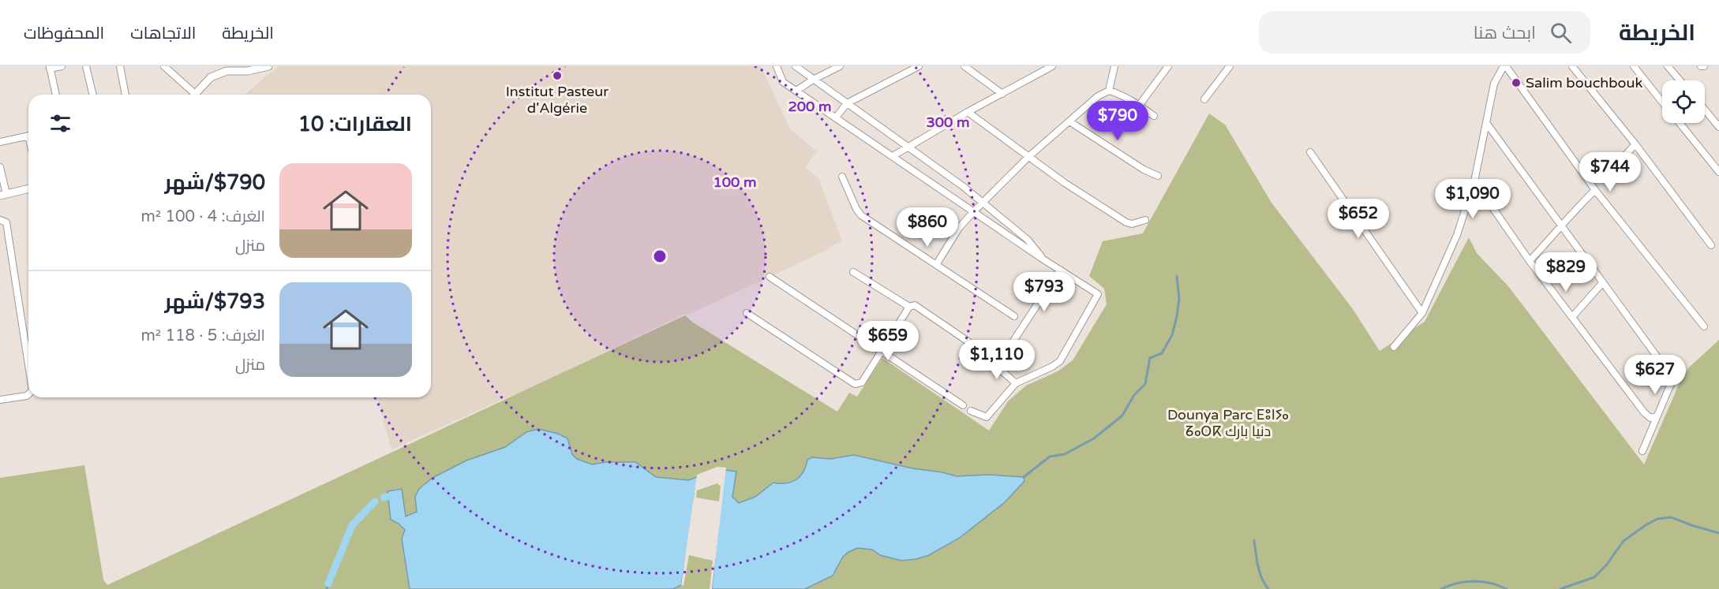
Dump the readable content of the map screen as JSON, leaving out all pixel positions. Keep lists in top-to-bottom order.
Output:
{
  "parks": ["Dounya Parc ⴹⵓⵏⵢⴰ ⵒⴰⵔⴽ دنيا بارك"],
  "places": ["Institut Pasteur d'Algérie", "Salim bouchbouk"],
  "page": {
    "header": "الخريطة",
    "search": "ابحث هنا",
    "nav": ["الخريطة", "الاتجاهات", "المحفوظات"],
    "heading": "العقارات: 10",
    "price": [
      "$790",
      "$744",
      "$1,090",
      "$652",
      "$860",
      "$829",
      "$793",
      "$659",
      "$1,110",
      "$627"
    ],
    "list": [
      {
        "name": "$790/شهر",
        "note": "الغرف: 4 · 100 m² · منزل"
      },
      {
        "name": "$793/شهر",
        "note": "الغرف: 5 · 118 m² · منزل"
      }
    ]
  },
  "rings": ["200 m", "300 m", "100 m"]
}
